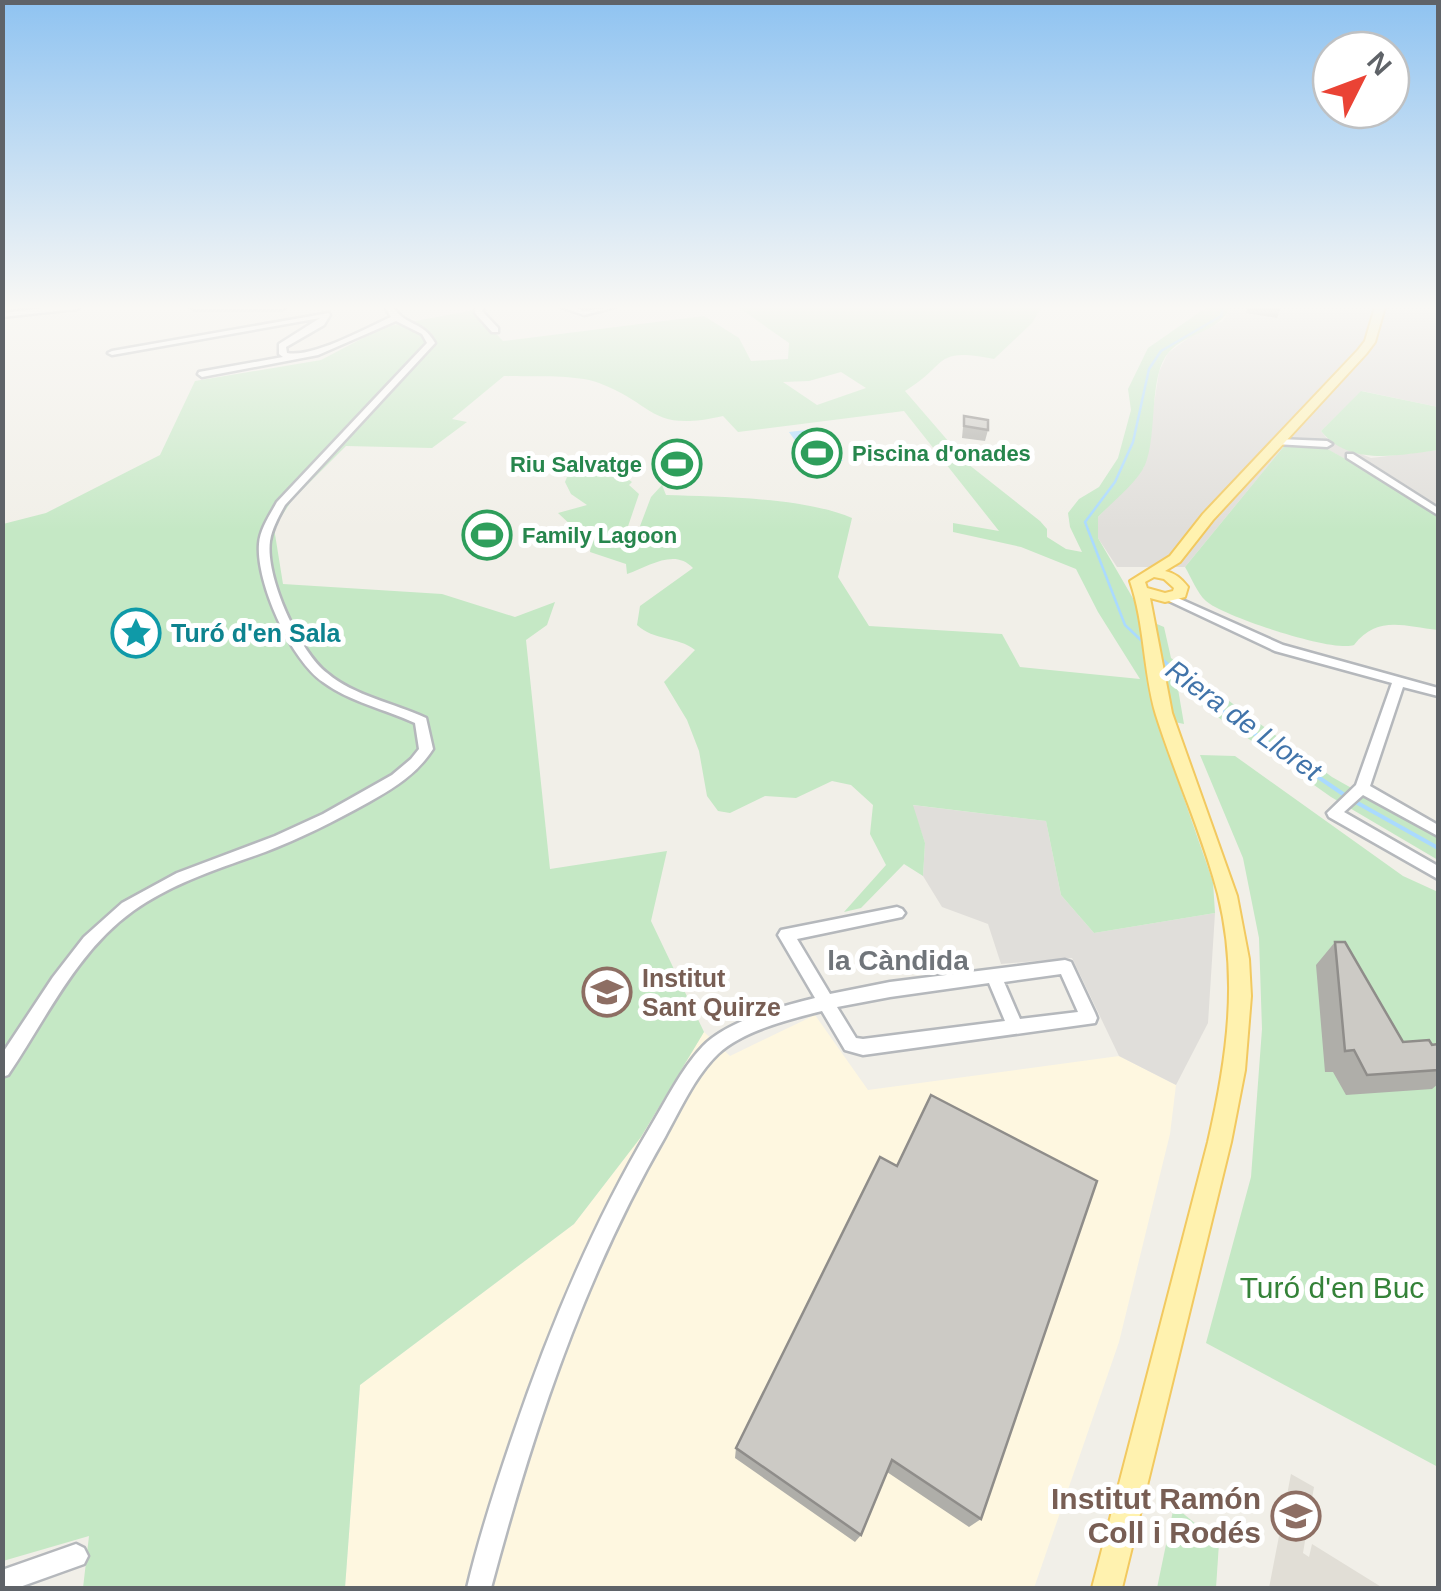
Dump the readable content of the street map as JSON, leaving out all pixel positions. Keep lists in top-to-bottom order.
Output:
{
  "districts": ["la Càndida"],
  "water": ["Riera de Lloret"],
  "parks": ["Turó d'en Buc"],
  "places": {
    "sports": ["Piscina d'onades", "Riu Salvatge", "Family Lagoon"],
    "place": ["Turó d'en Sala"],
    "school or university": ["Institut Sant Quirze", "Institut Ramón Coll i Rodés"]
  },
  "north": "top right"
}
